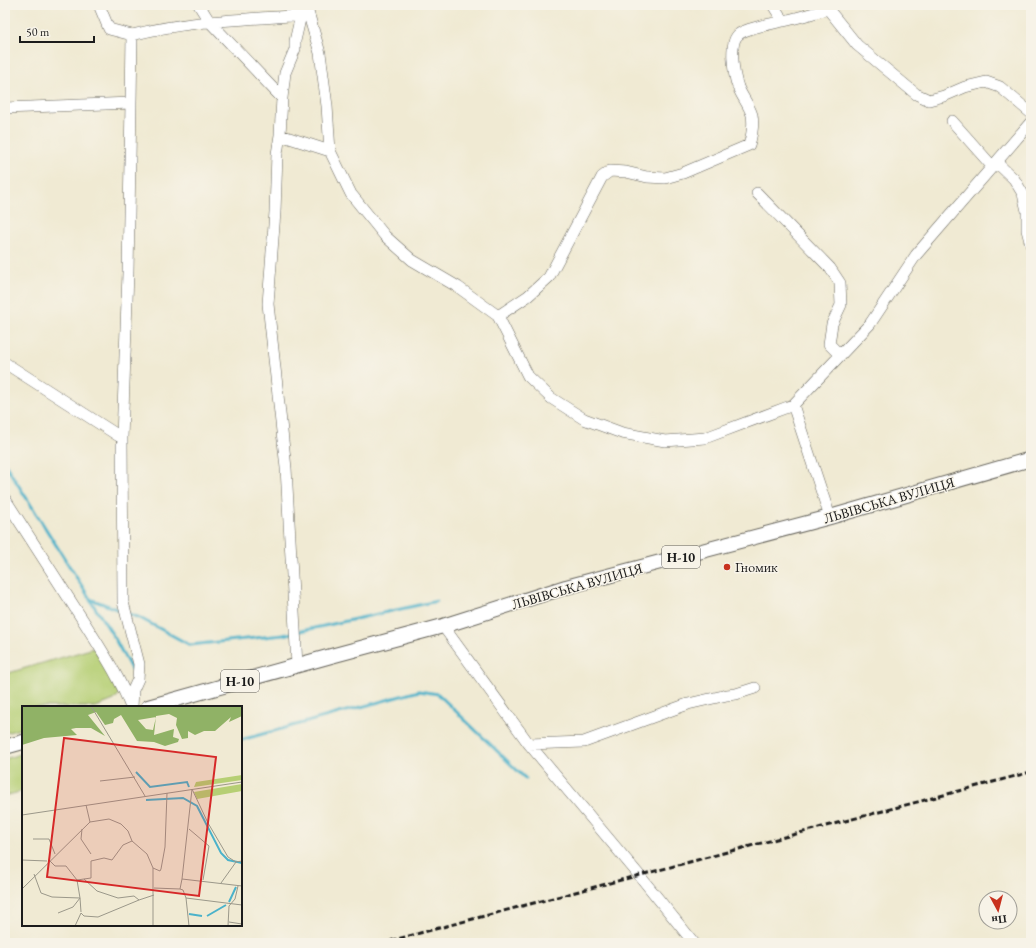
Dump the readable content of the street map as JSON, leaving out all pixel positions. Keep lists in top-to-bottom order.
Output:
{
  "streets": {
    "main road": ["ЛЬВІВСЬКА ВУЛИЦЯ", "Н-10"]
  },
  "crossings": [
    ["ЛЬВІВСЬКА ВУЛИЦЯ", "Н-10"]
  ],
  "places": ["Гномик"],
  "scale_bar": "50 m",
  "north": "bottom"
}
